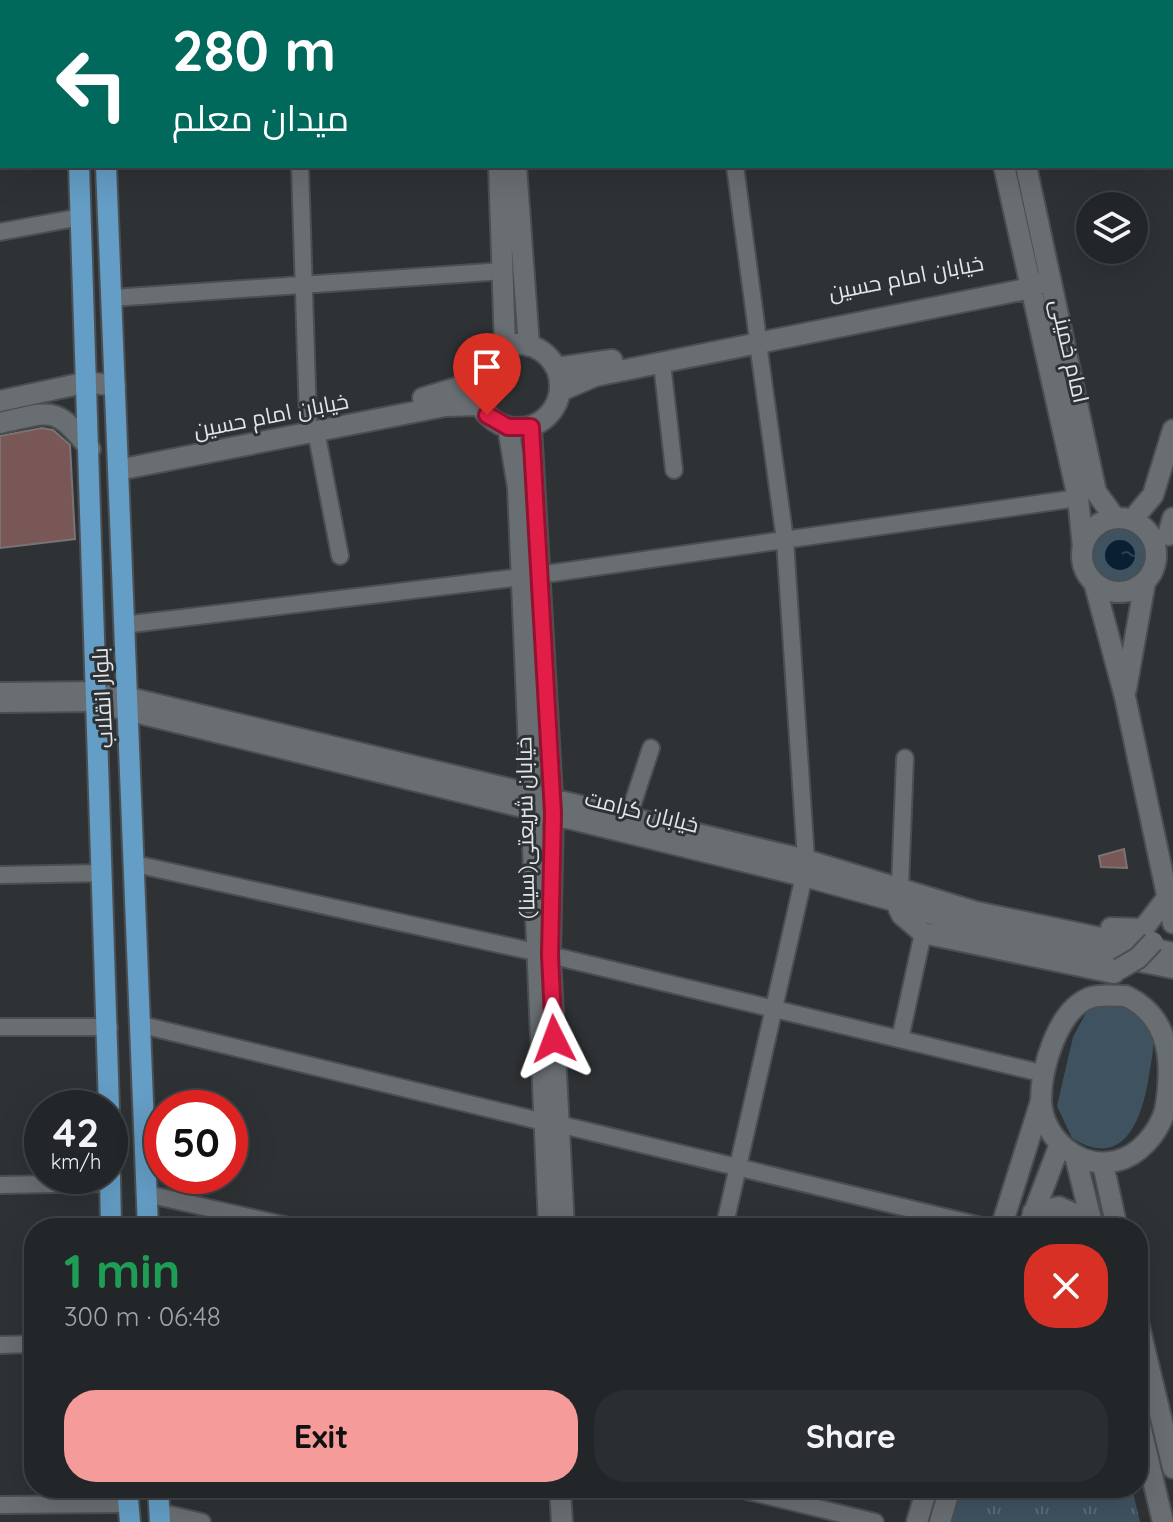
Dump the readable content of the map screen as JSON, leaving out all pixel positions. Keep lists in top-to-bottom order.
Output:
{
  "streets": {
    "main road": [
      "خیابان امام حسین",
      "امام خمینی",
      "بلوار انقلاب",
      "خیابان کرامت",
      "خیابان شریعتی(سینا)"
    ]
  },
  "crossings": [
    ["خیابان امام حسین", "امام خمینی"],
    ["خیابان امام حسین", "بلوار انقلاب"],
    ["خیابان امام حسین", "خیابان شریعتی(سینا)"],
    ["بلوار انقلاب", "خیابان کرامت"],
    ["خیابان کرامت", "خیابان شریعتی(سینا)"]
  ],
  "page": {
    "turn": ["280 m", "میدان معلم"],
    "speed": "42 km/h",
    "limit": "50",
    "heading": ["1 min", "300 m · 06:48"],
    "buttons": ["Exit", "Share"]
  }
}
